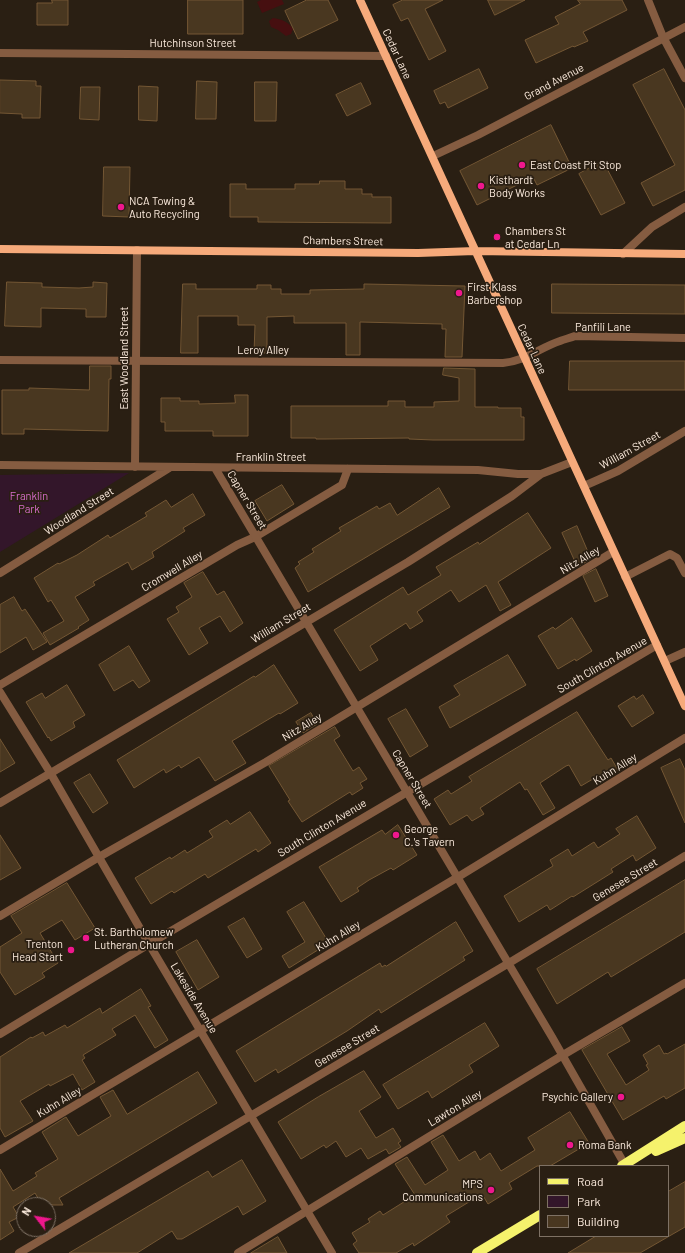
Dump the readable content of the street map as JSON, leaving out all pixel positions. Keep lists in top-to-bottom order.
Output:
{
  "streets": {
    "street": [
      "Hutchinson Street",
      "Cedar Lane",
      "Grand Avenue",
      "Chambers Street",
      "Panfili Lane",
      "Leroy Alley",
      "East Woodland Street",
      "William Street",
      "Franklin Street",
      "Capner Street",
      "Woodland Street",
      "Nitz Alley",
      "Cromwell Alley",
      "South Clinton Avenue",
      "Kuhn Alley",
      "Genesee Street",
      "Lakeside Avenue",
      "Lawton Alley"
    ]
  },
  "crossings": [
    ["Hutchinson Street", "Cedar Lane"],
    ["Cedar Lane", "Grand Avenue"],
    ["Cedar Lane", "Chambers Street"],
    ["Cedar Lane", "Panfili Lane"],
    ["Cedar Lane", "Leroy Alley"],
    ["Cedar Lane", "William Street"],
    ["Cedar Lane", "Nitz Alley"],
    ["Cedar Lane", "South Clinton Avenue"],
    ["Chambers Street", "East Woodland Street"],
    ["Panfili Lane", "Leroy Alley"],
    ["Leroy Alley", "East Woodland Street"],
    ["East Woodland Street", "Franklin Street"],
    ["William Street", "Franklin Street"],
    ["William Street", "Capner Street"],
    ["William Street", "Lakeside Avenue"],
    ["Franklin Street", "Capner Street"],
    ["Franklin Street", "Woodland Street"],
    ["Franklin Street", "Cromwell Alley"],
    ["Capner Street", "Nitz Alley"],
    ["Capner Street", "Cromwell Alley"],
    ["Capner Street", "South Clinton Avenue"],
    ["Capner Street", "Kuhn Alley"],
    ["Capner Street", "Genesee Street"],
    ["Capner Street", "Lawton Alley"],
    ["Nitz Alley", "Lakeside Avenue"],
    ["South Clinton Avenue", "Lakeside Avenue"],
    ["Kuhn Alley", "Lakeside Avenue"],
    ["Genesee Street", "Lakeside Avenue"],
    ["Lakeside Avenue", "Lawton Alley"]
  ],
  "parks": ["Franklin Park"],
  "places": [
    "East Coast Pit Stop",
    "Kisthardt Body Works",
    "NCA Towing & Auto Recycling",
    "Chambers St at Cedar Ln",
    "First Klass Barbershop",
    "George C.'s Tavern",
    "St. Bartholomew Lutheran Church",
    "Trenton Head Start",
    "Psychic Gallery",
    "Roma Bank",
    "MPS Communications"
  ],
  "legend": ["Road", "Park", "Building"],
  "north": "top left"
}
